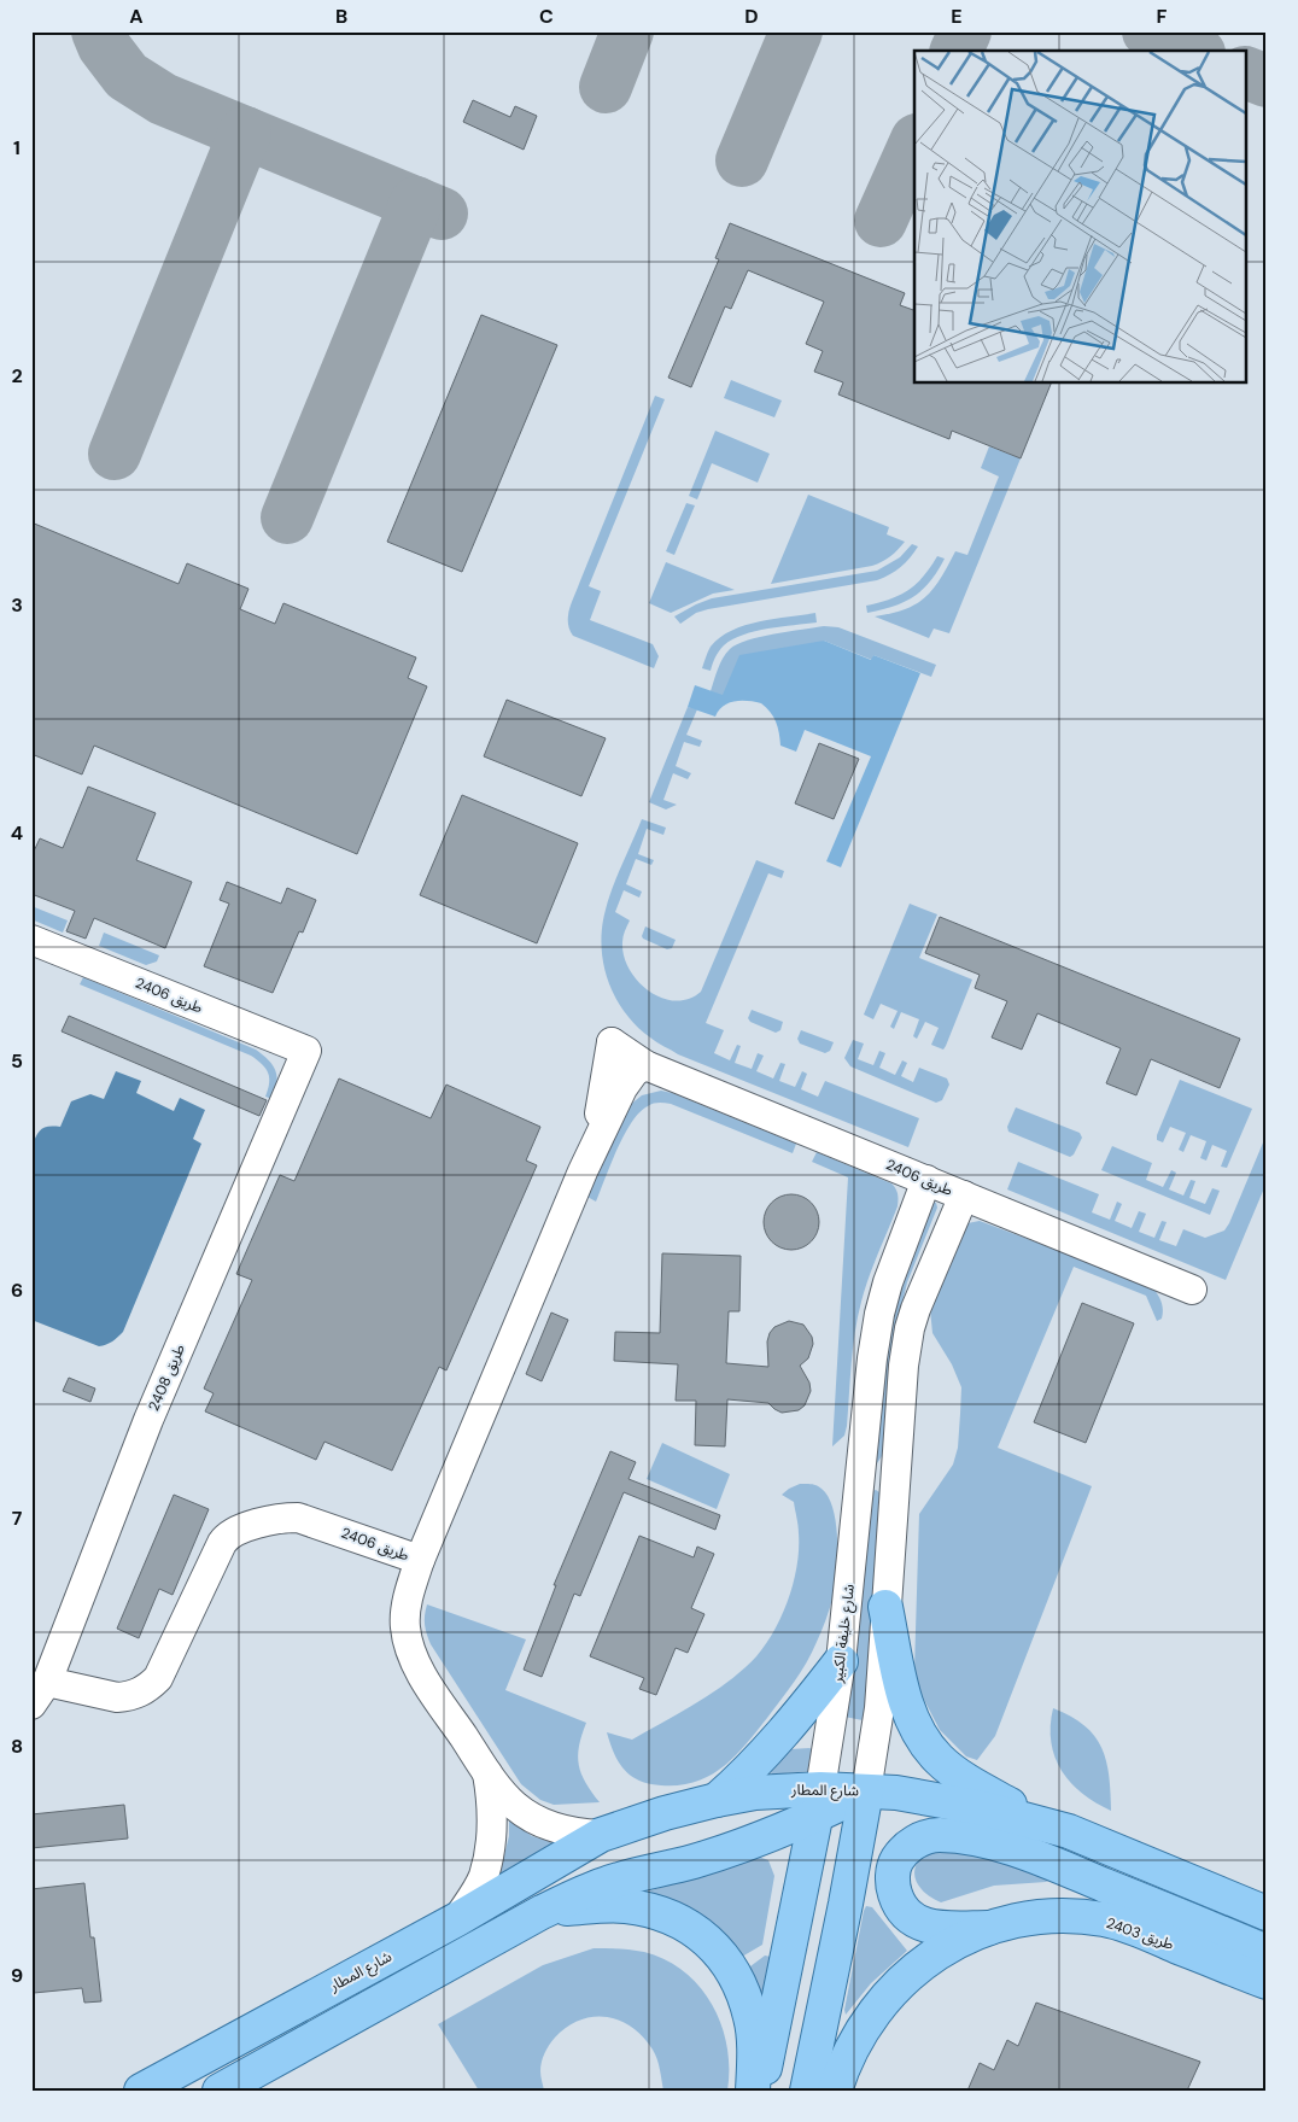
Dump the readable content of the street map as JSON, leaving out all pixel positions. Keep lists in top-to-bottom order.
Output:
{
  "streets": {
    "main road": ["شارع خليفة الكبير", "شارع المطار", "طريق 2403"],
    "street": ["طريق 2406", "طريق 2408"]
  },
  "crossings": [
    ["طريق 2406", "طريق 2408"],
    ["طريق 2406", "شارع خليفة الكبير"],
    ["شارع خليفة الكبير", "شارع المطار"]
  ],
  "grid": {
    "columns": [
      "A",
      "B",
      "C",
      "D",
      "E",
      "F"
    ],
    "rows": [
      "1",
      "2",
      "3",
      "4",
      "5",
      "6",
      "7",
      "8",
      "9"
    ]
  }
}
